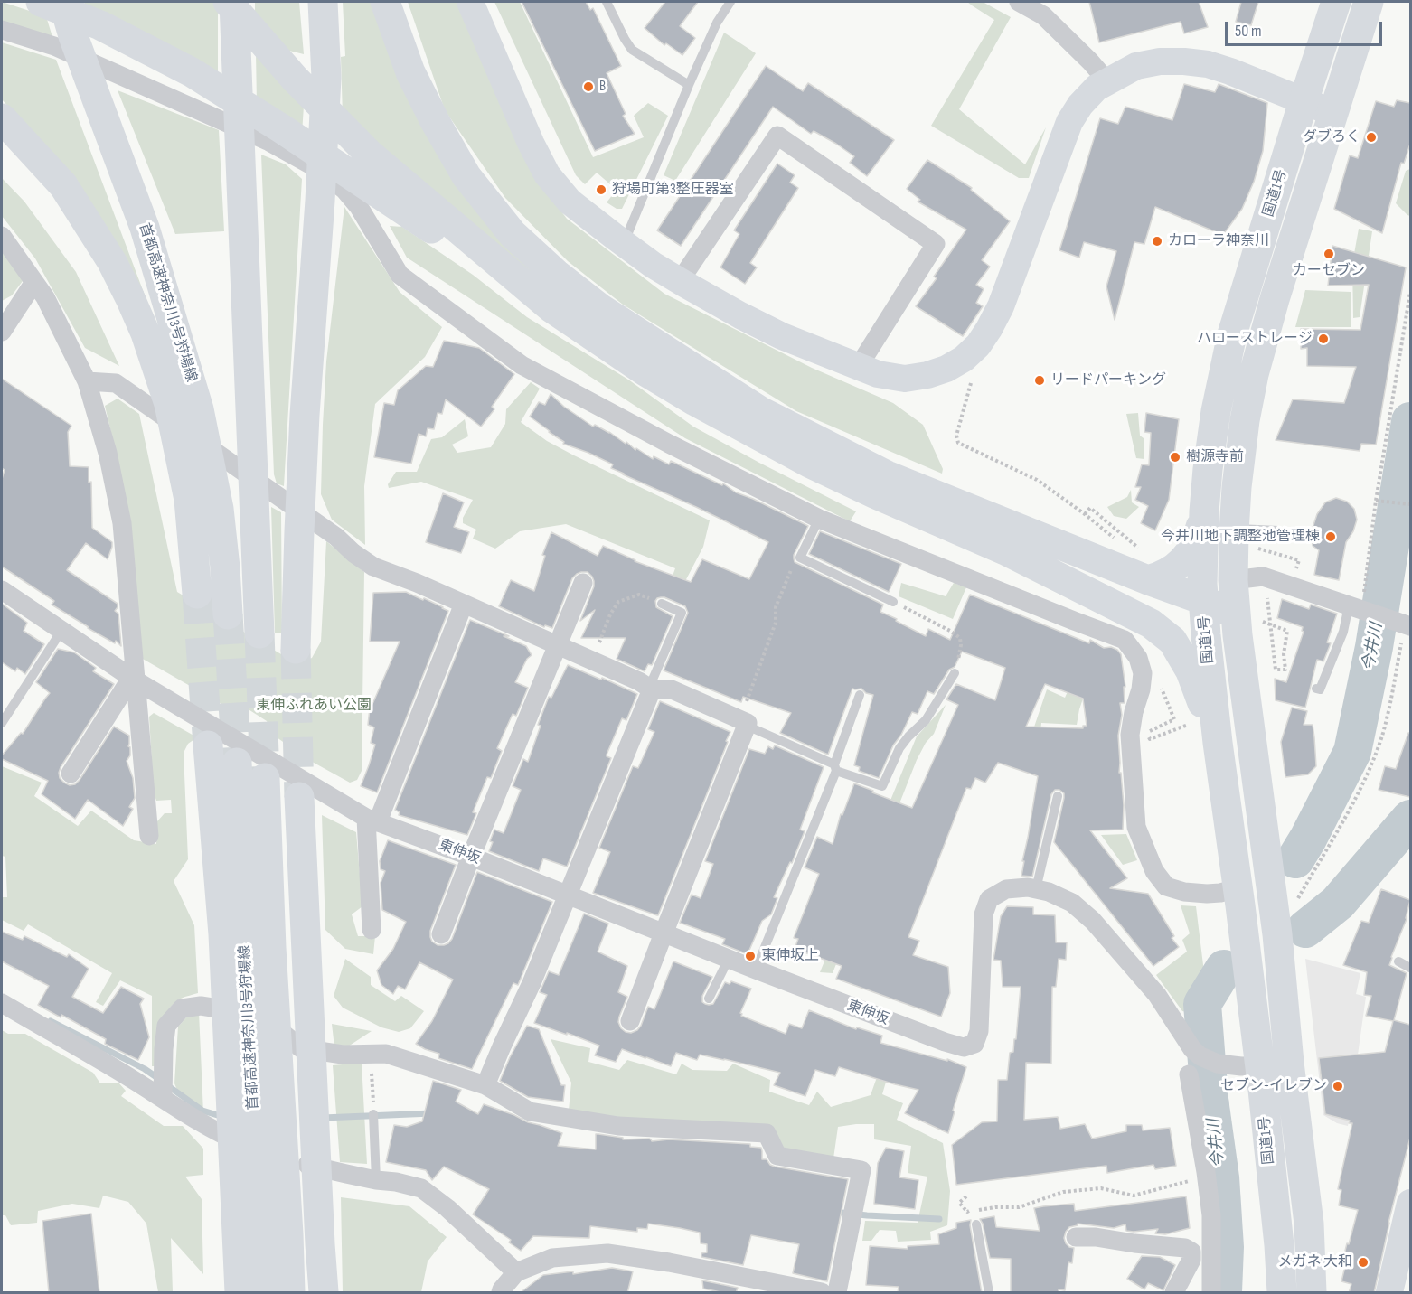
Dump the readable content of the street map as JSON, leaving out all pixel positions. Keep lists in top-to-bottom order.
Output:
{
  "streets": {
    "highway": ["国道1号", "首都高速神奈川3号狩場線"],
    "street": ["東伸坂"]
  },
  "crossings": [
    ["国道1号", "東伸坂"]
  ],
  "water": ["今井川"],
  "parks": ["東伸ふれあい公園"],
  "places": [
    "B",
    "ダブろく",
    "狩場町第3整圧器室",
    "カローラ神奈川",
    "カーセブン",
    "ハローストレージ",
    "リードパーキング",
    "樹源寺前",
    "今井川地下調整池管理棟",
    "東伸坂上",
    "セブン-イレブン",
    "メガネ 大和"
  ],
  "scale_bar": "50 m"
}
